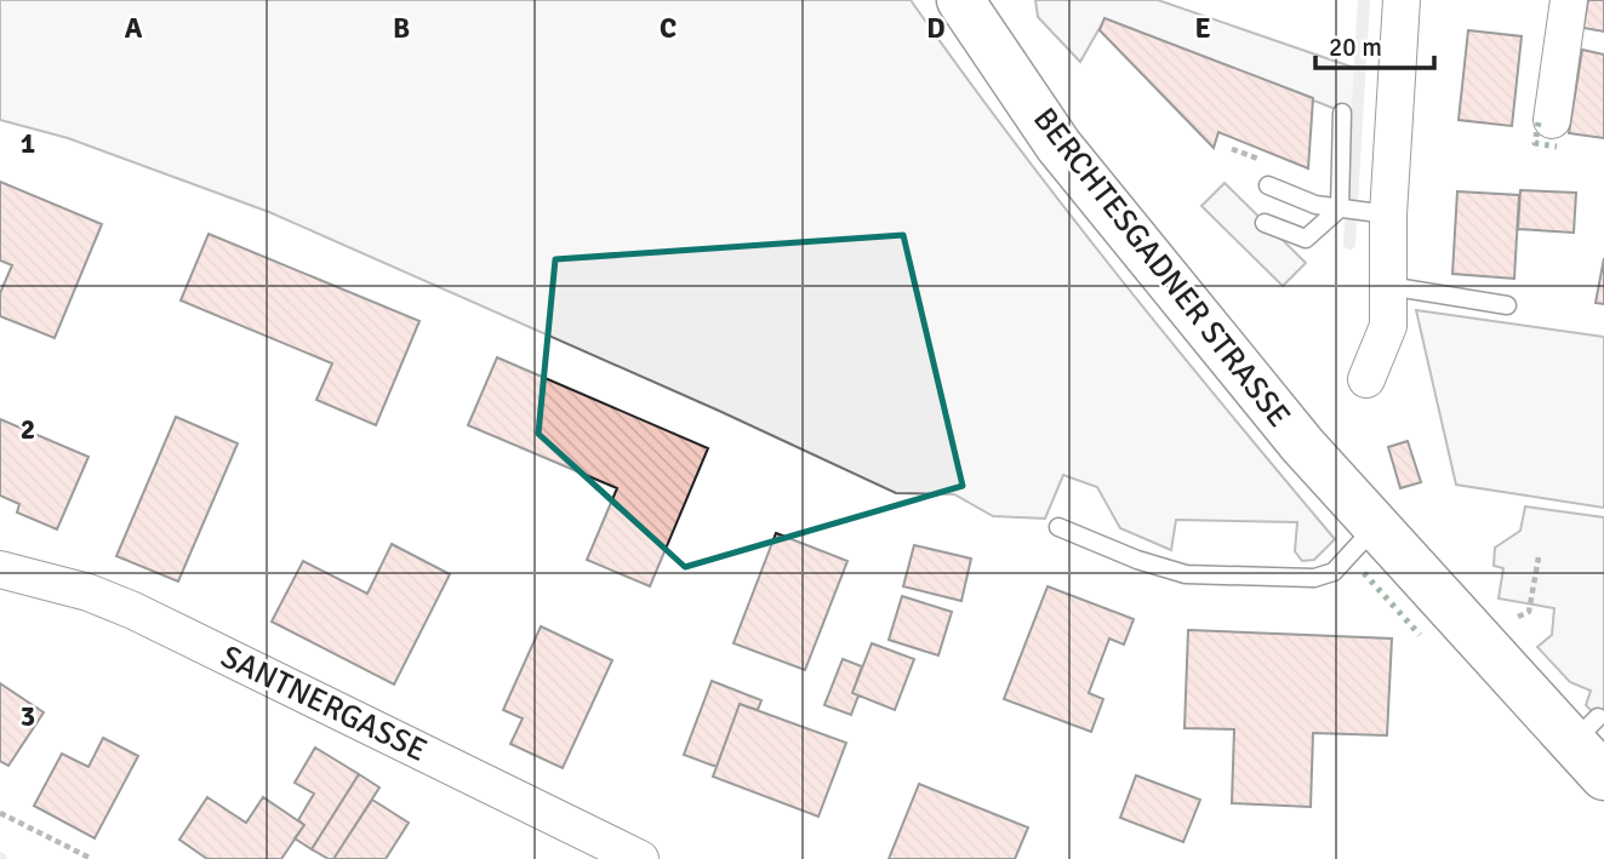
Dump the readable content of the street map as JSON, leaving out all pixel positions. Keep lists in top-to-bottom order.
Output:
{
  "streets": {
    "main road": ["BERCHTESGADNER STRASSE"],
    "street": ["SANTNERGASSE"]
  },
  "scale_bar": "20 m",
  "grid": {
    "columns": [
      "A",
      "B",
      "C",
      "D",
      "E"
    ],
    "rows": ["1", "2", "3"]
  }
}
